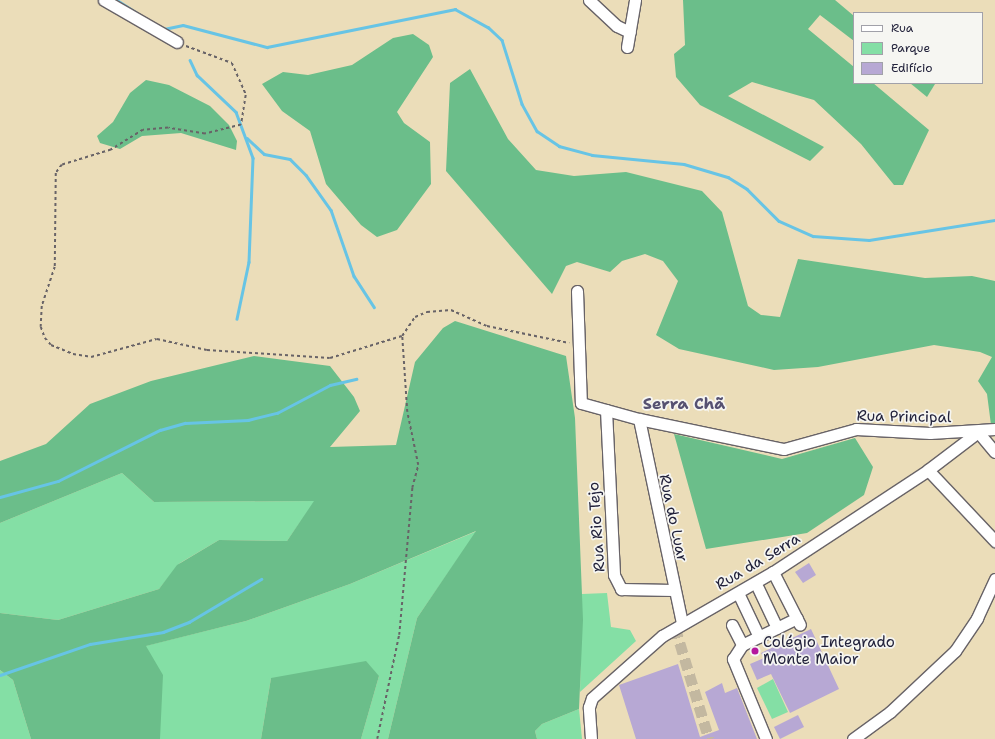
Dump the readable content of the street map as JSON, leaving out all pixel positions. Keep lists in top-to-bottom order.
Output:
{
  "streets": {
    "street": [
      "Rua Principal",
      "Rua do Luar",
      "Rua Rio Tejo",
      "Rua da Serra"
    ]
  },
  "crossings": [
    ["Rua Principal", "Rua do Luar"],
    ["Rua Principal", "Rua Rio Tejo"],
    ["Rua Principal", "Rua da Serra"],
    ["Rua do Luar", "Rua Rio Tejo"],
    ["Rua do Luar", "Rua da Serra"]
  ],
  "districts": ["Serra Chã"],
  "places": ["Colégio Integrado Monte Maior"],
  "legend": ["Rua", "Parque", "Edifício"]
}
